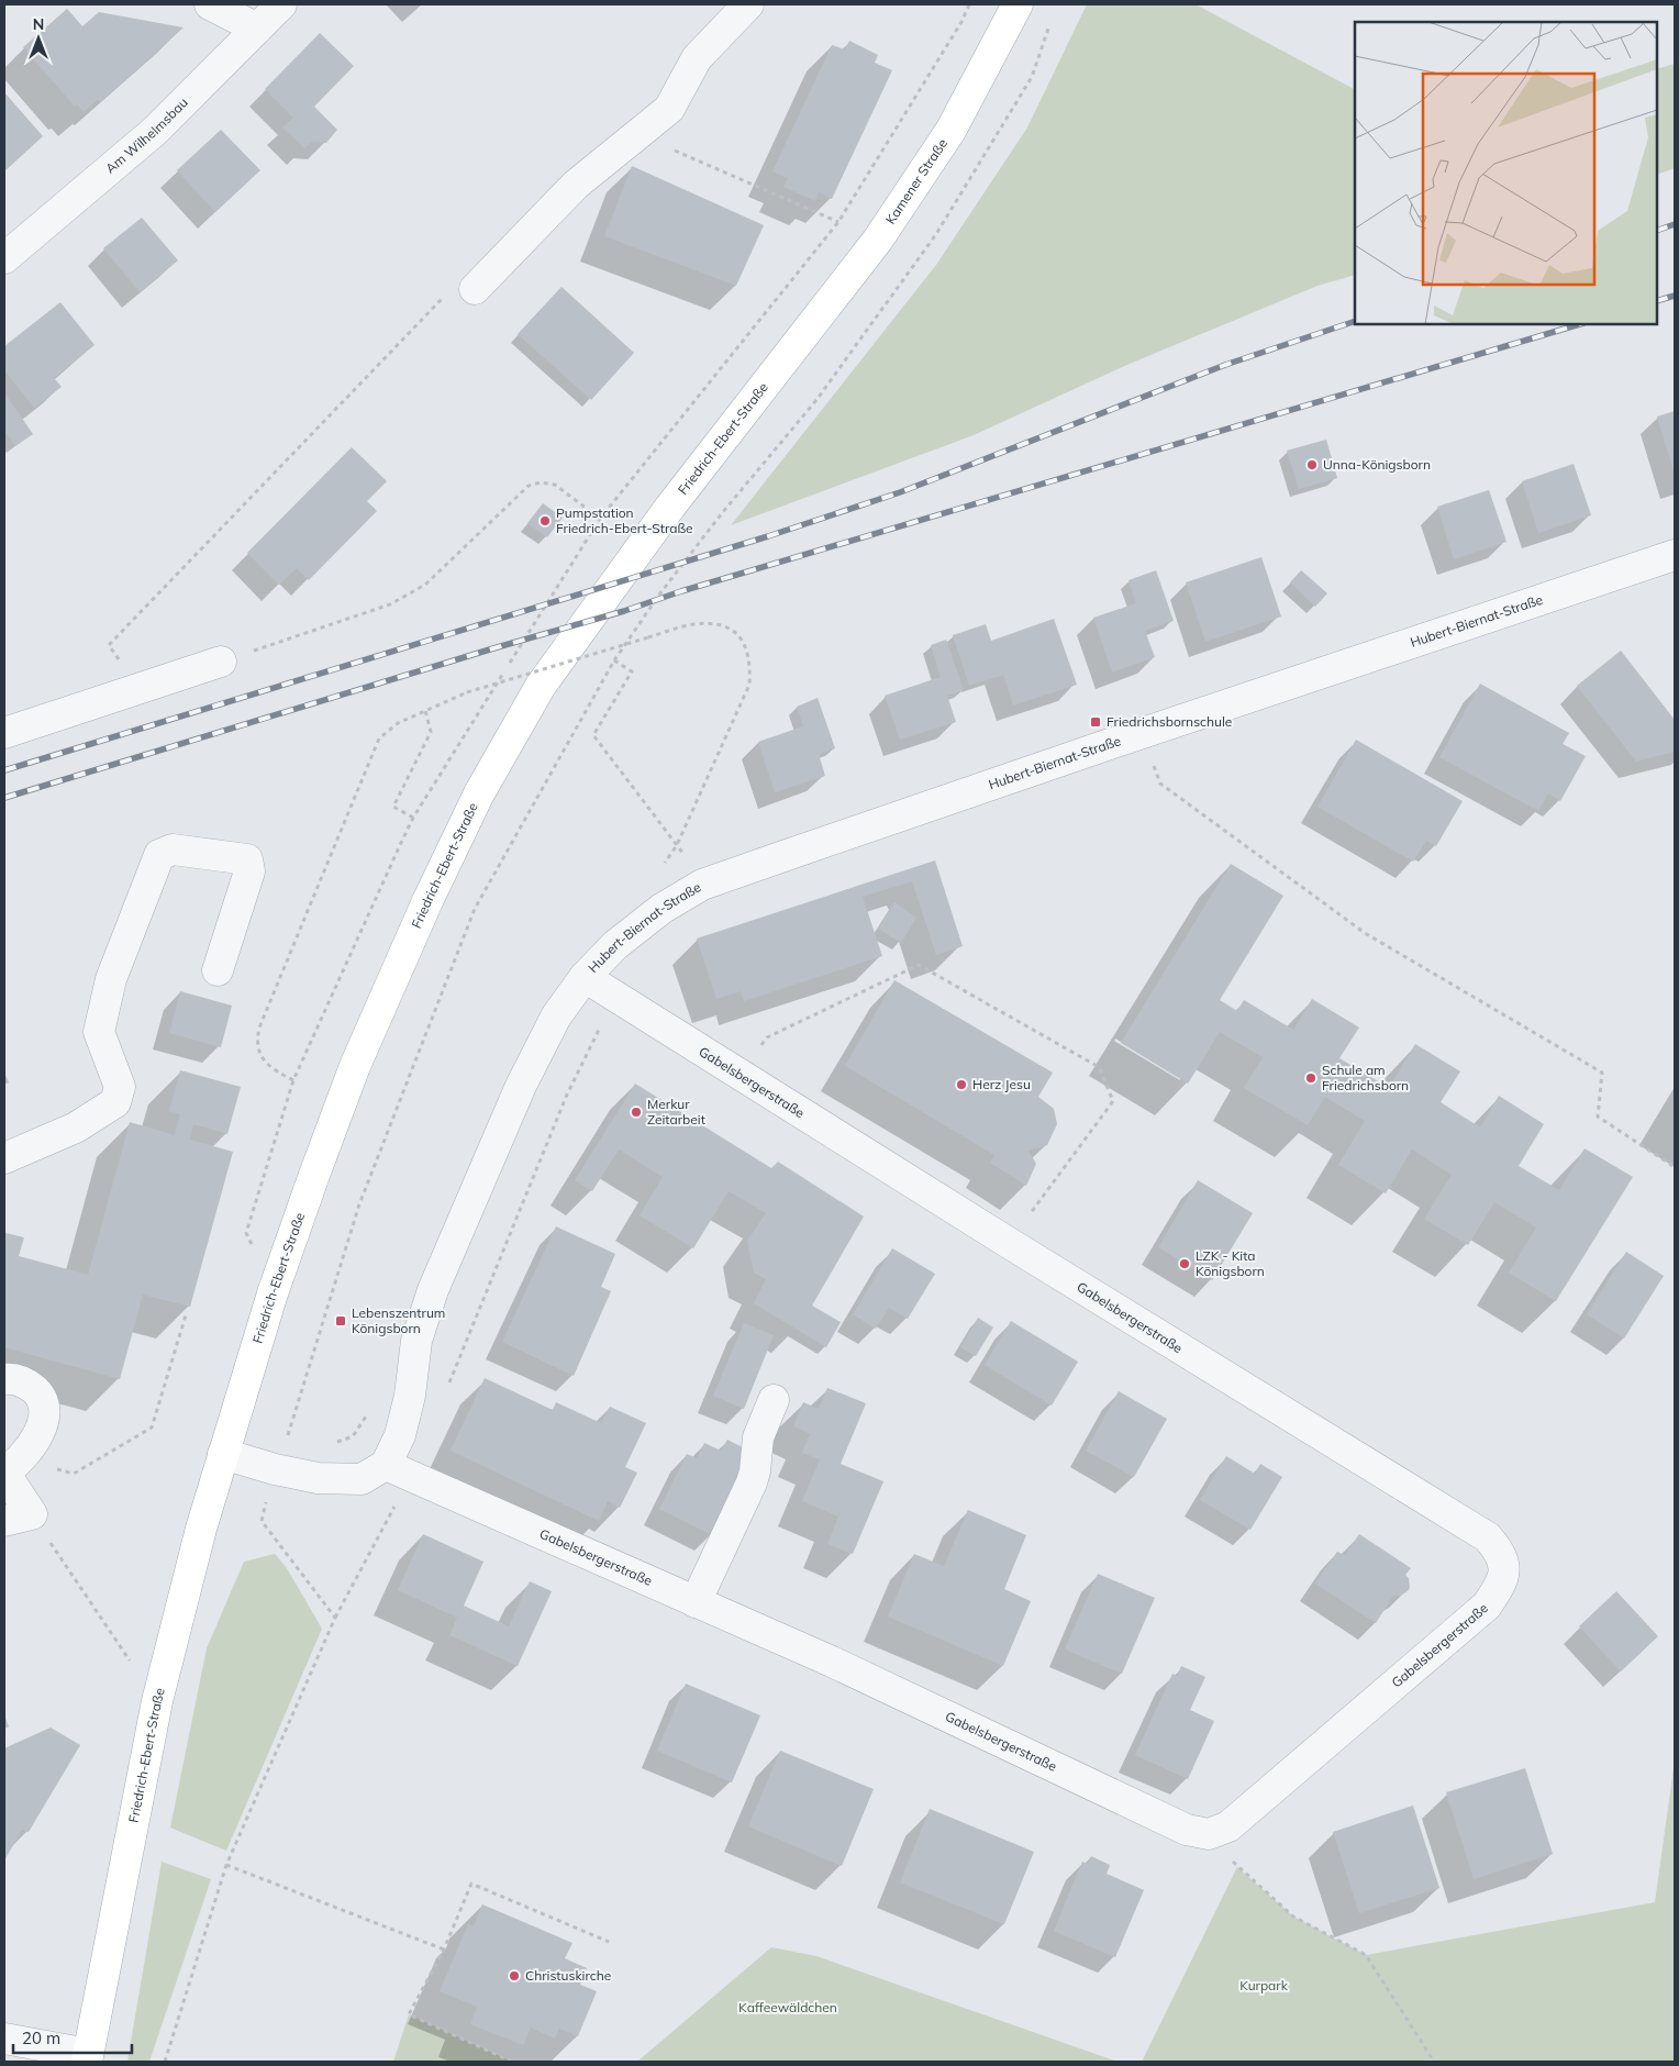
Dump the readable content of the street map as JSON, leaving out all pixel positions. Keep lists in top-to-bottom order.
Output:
{
  "streets": {
    "main road": ["Kamener Straße", "Friedrich-Ebert-Straße"],
    "street": ["Am Wilhelmsbau", "Hubert-Biernat-Straße", "Gabelsbergerstraße"]
  },
  "crossings": [
    ["Kamener Straße", "Friedrich-Ebert-Straße"],
    ["Hubert-Biernat-Straße", "Gabelsbergerstraße"]
  ],
  "parks": ["Kurpark", "Kaffeewäldchen"],
  "places": {
    "other": [
      "Unna-Königsborn",
      "Pumpstation Friedrich-Ebert-Straße",
      "Schule am Friedrichsborn",
      "Herz Jesu",
      "Merkur Zeitarbeit",
      "LZK - Kita Königsborn",
      "Christuskirche"
    ],
    "transit": ["Friedrichsbornschule", "Lebenszentrum Königsborn"]
  },
  "scale_bar": "20 m",
  "north": "top"
}
